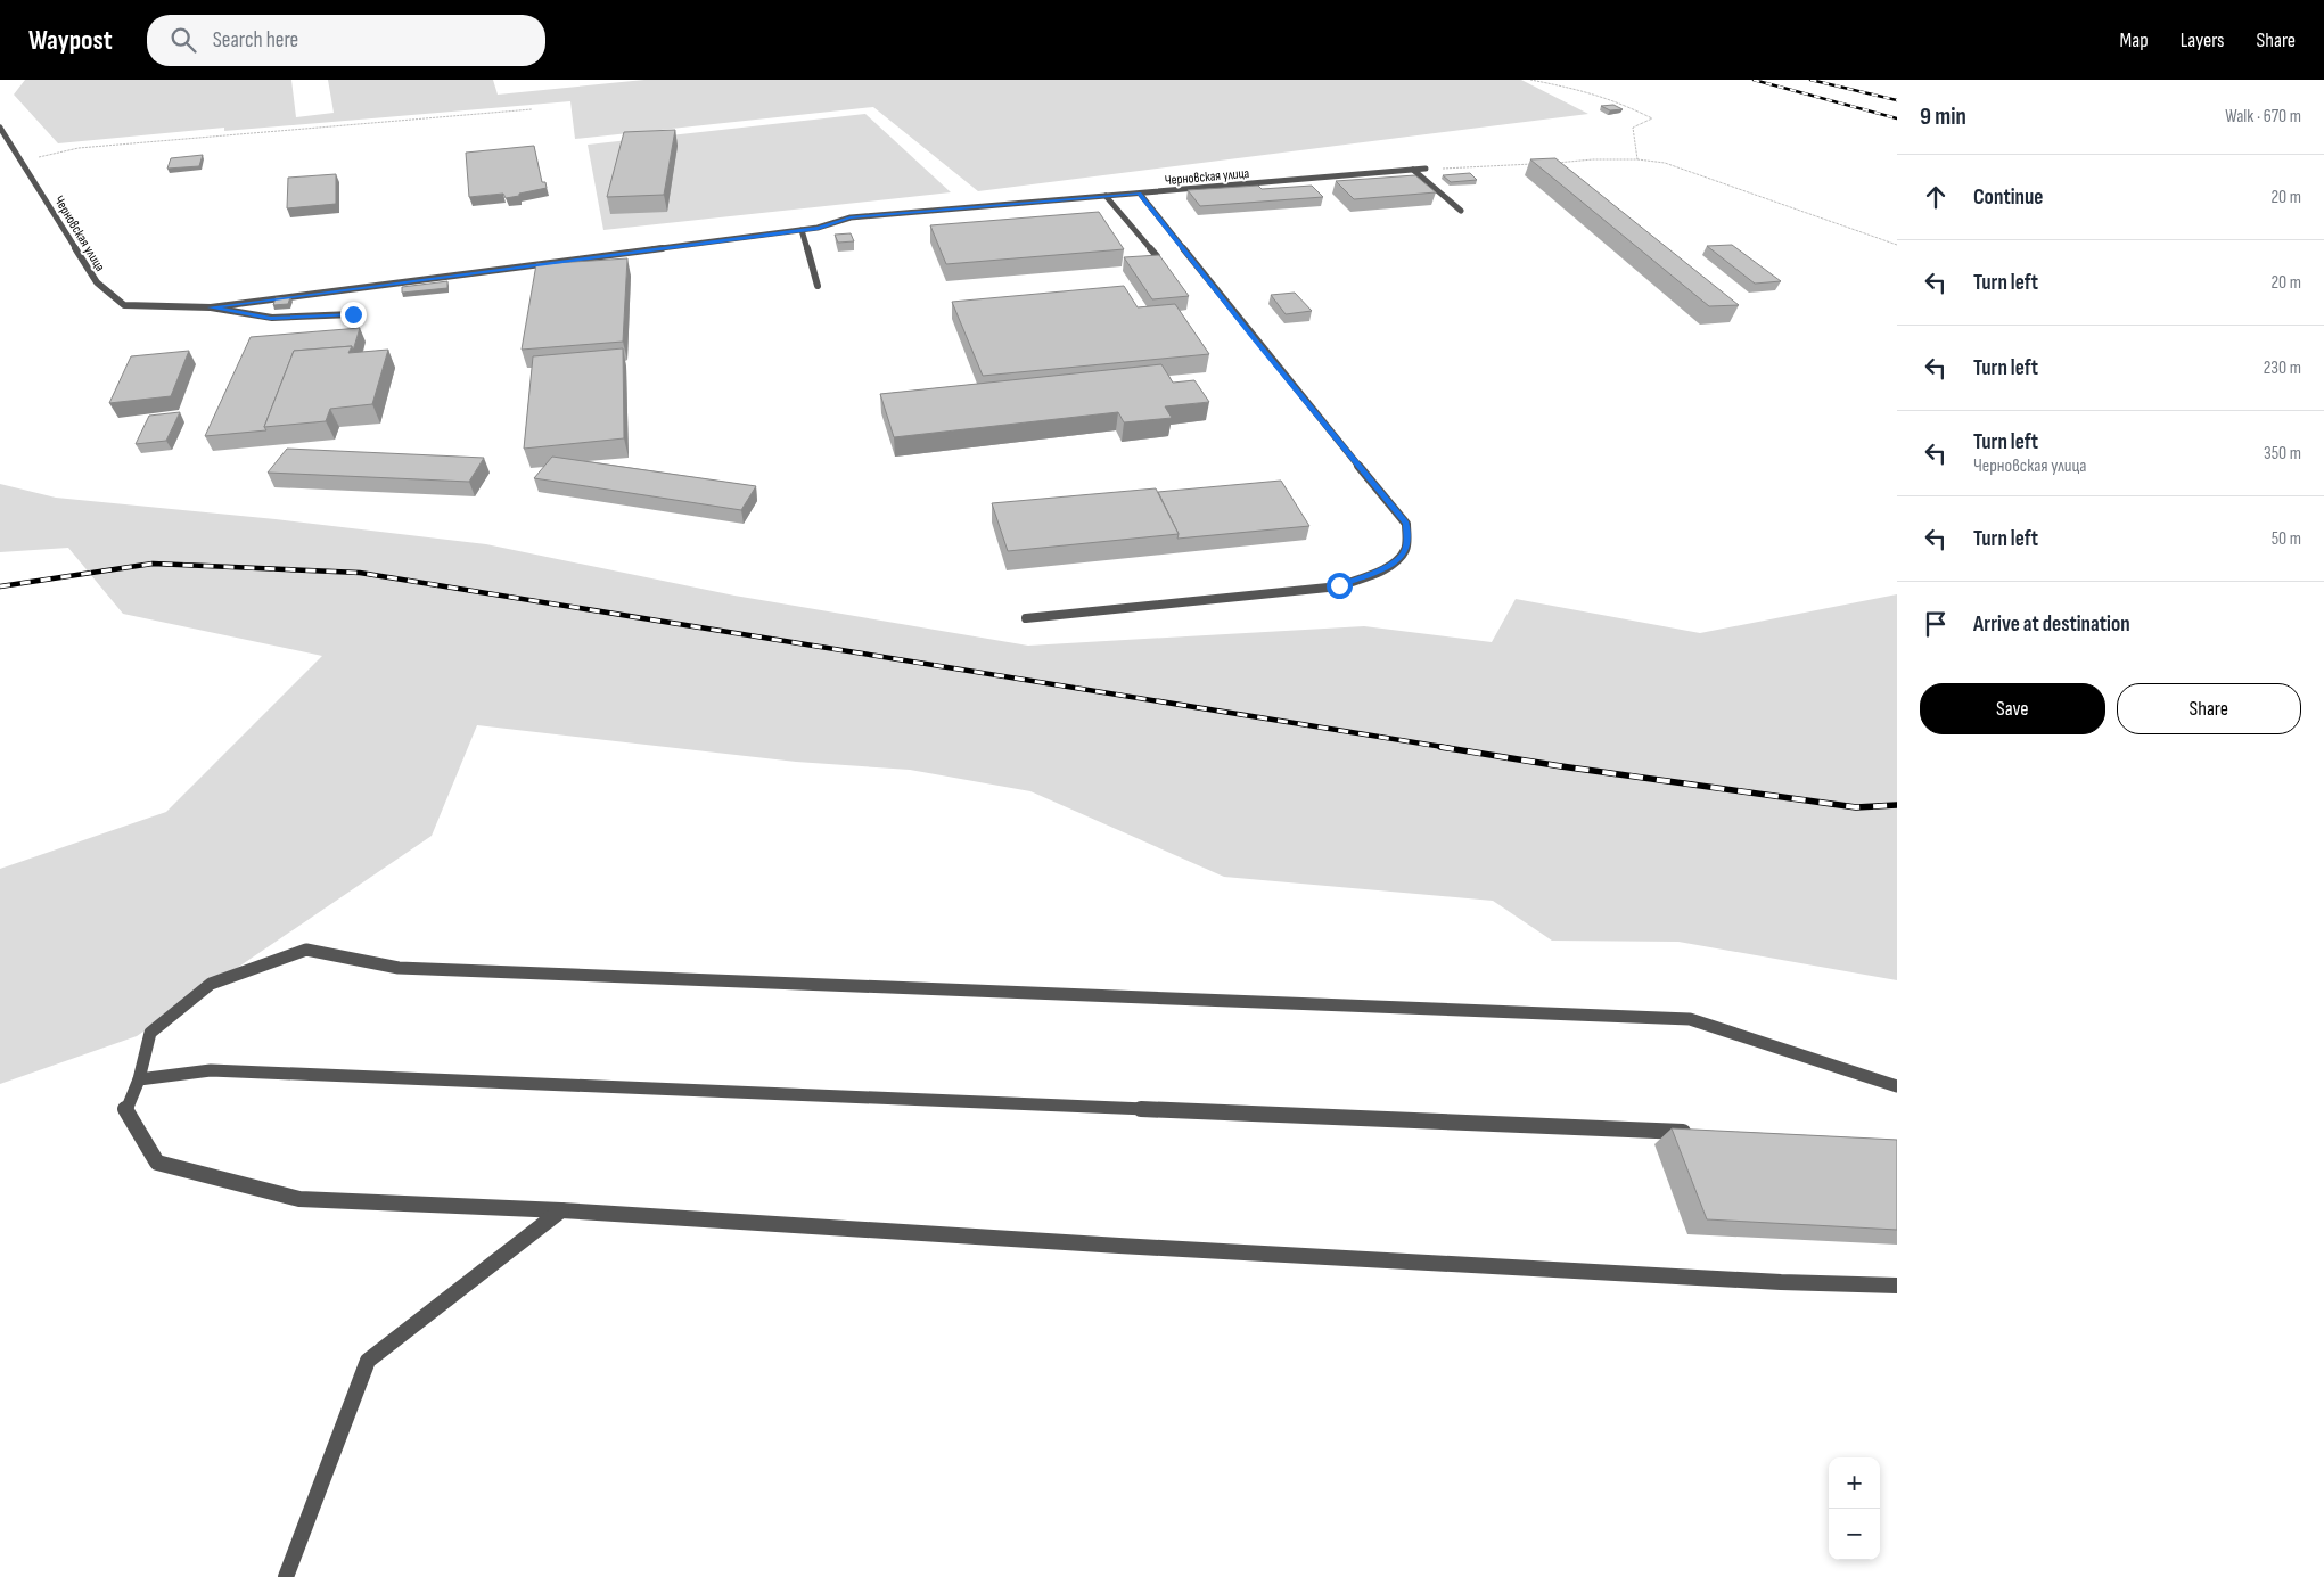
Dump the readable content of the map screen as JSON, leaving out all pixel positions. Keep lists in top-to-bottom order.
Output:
{
  "streets": {
    "street": ["Черновская улица"]
  },
  "page": {
    "header": "Waypost",
    "search": "Search here",
    "nav": ["Map", "Layers", "Share"],
    "heading": ["9 min", "Walk · 670 m"],
    "list": [
      ["Continue", "20 m"],
      ["Turn left", "20 m"],
      ["Turn left", "230 m"],
      ["Turn left", "Черновская улица", "350 m"],
      ["Turn left", "50 m"],
      "Arrive at destination"
    ],
    "buttons": ["Save", "Share"],
    "map_buttons": ["+", "−"]
  }
}
